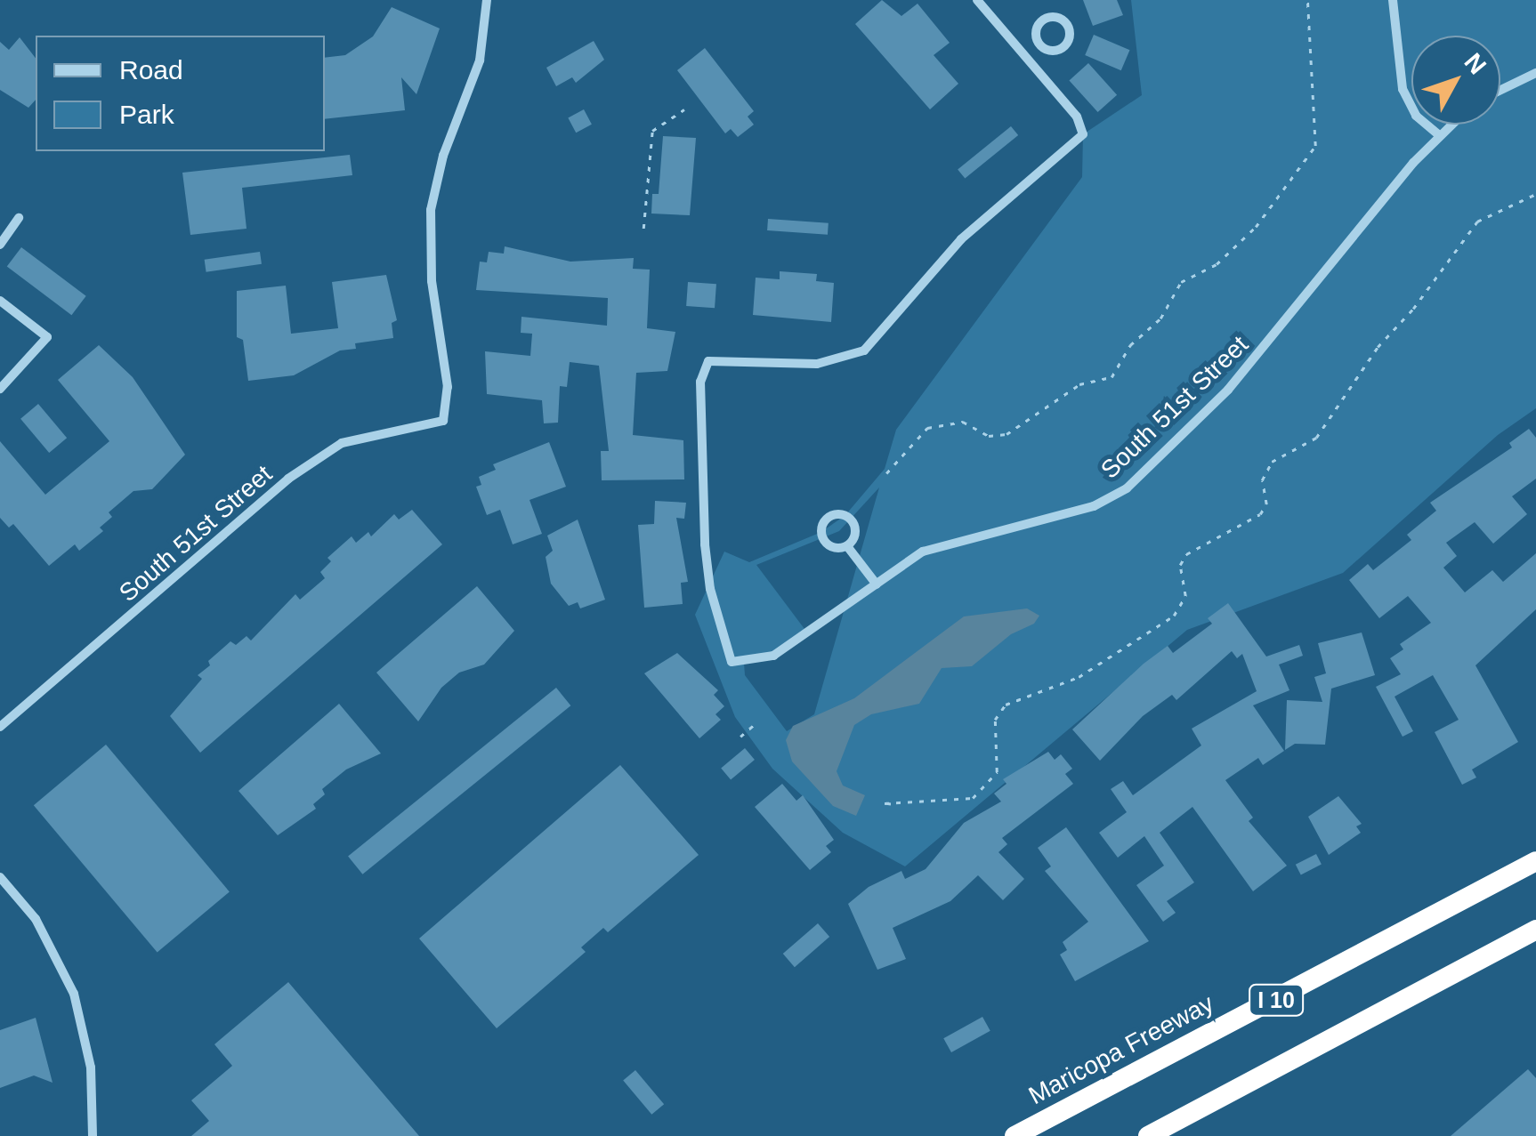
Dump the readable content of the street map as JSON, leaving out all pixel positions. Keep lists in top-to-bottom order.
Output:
{
  "streets": {
    "highway": ["I 10", "Maricopa Freeway"],
    "street": ["South 51st Street"]
  },
  "legend": ["Road", "Park"],
  "north": "top right"
}
